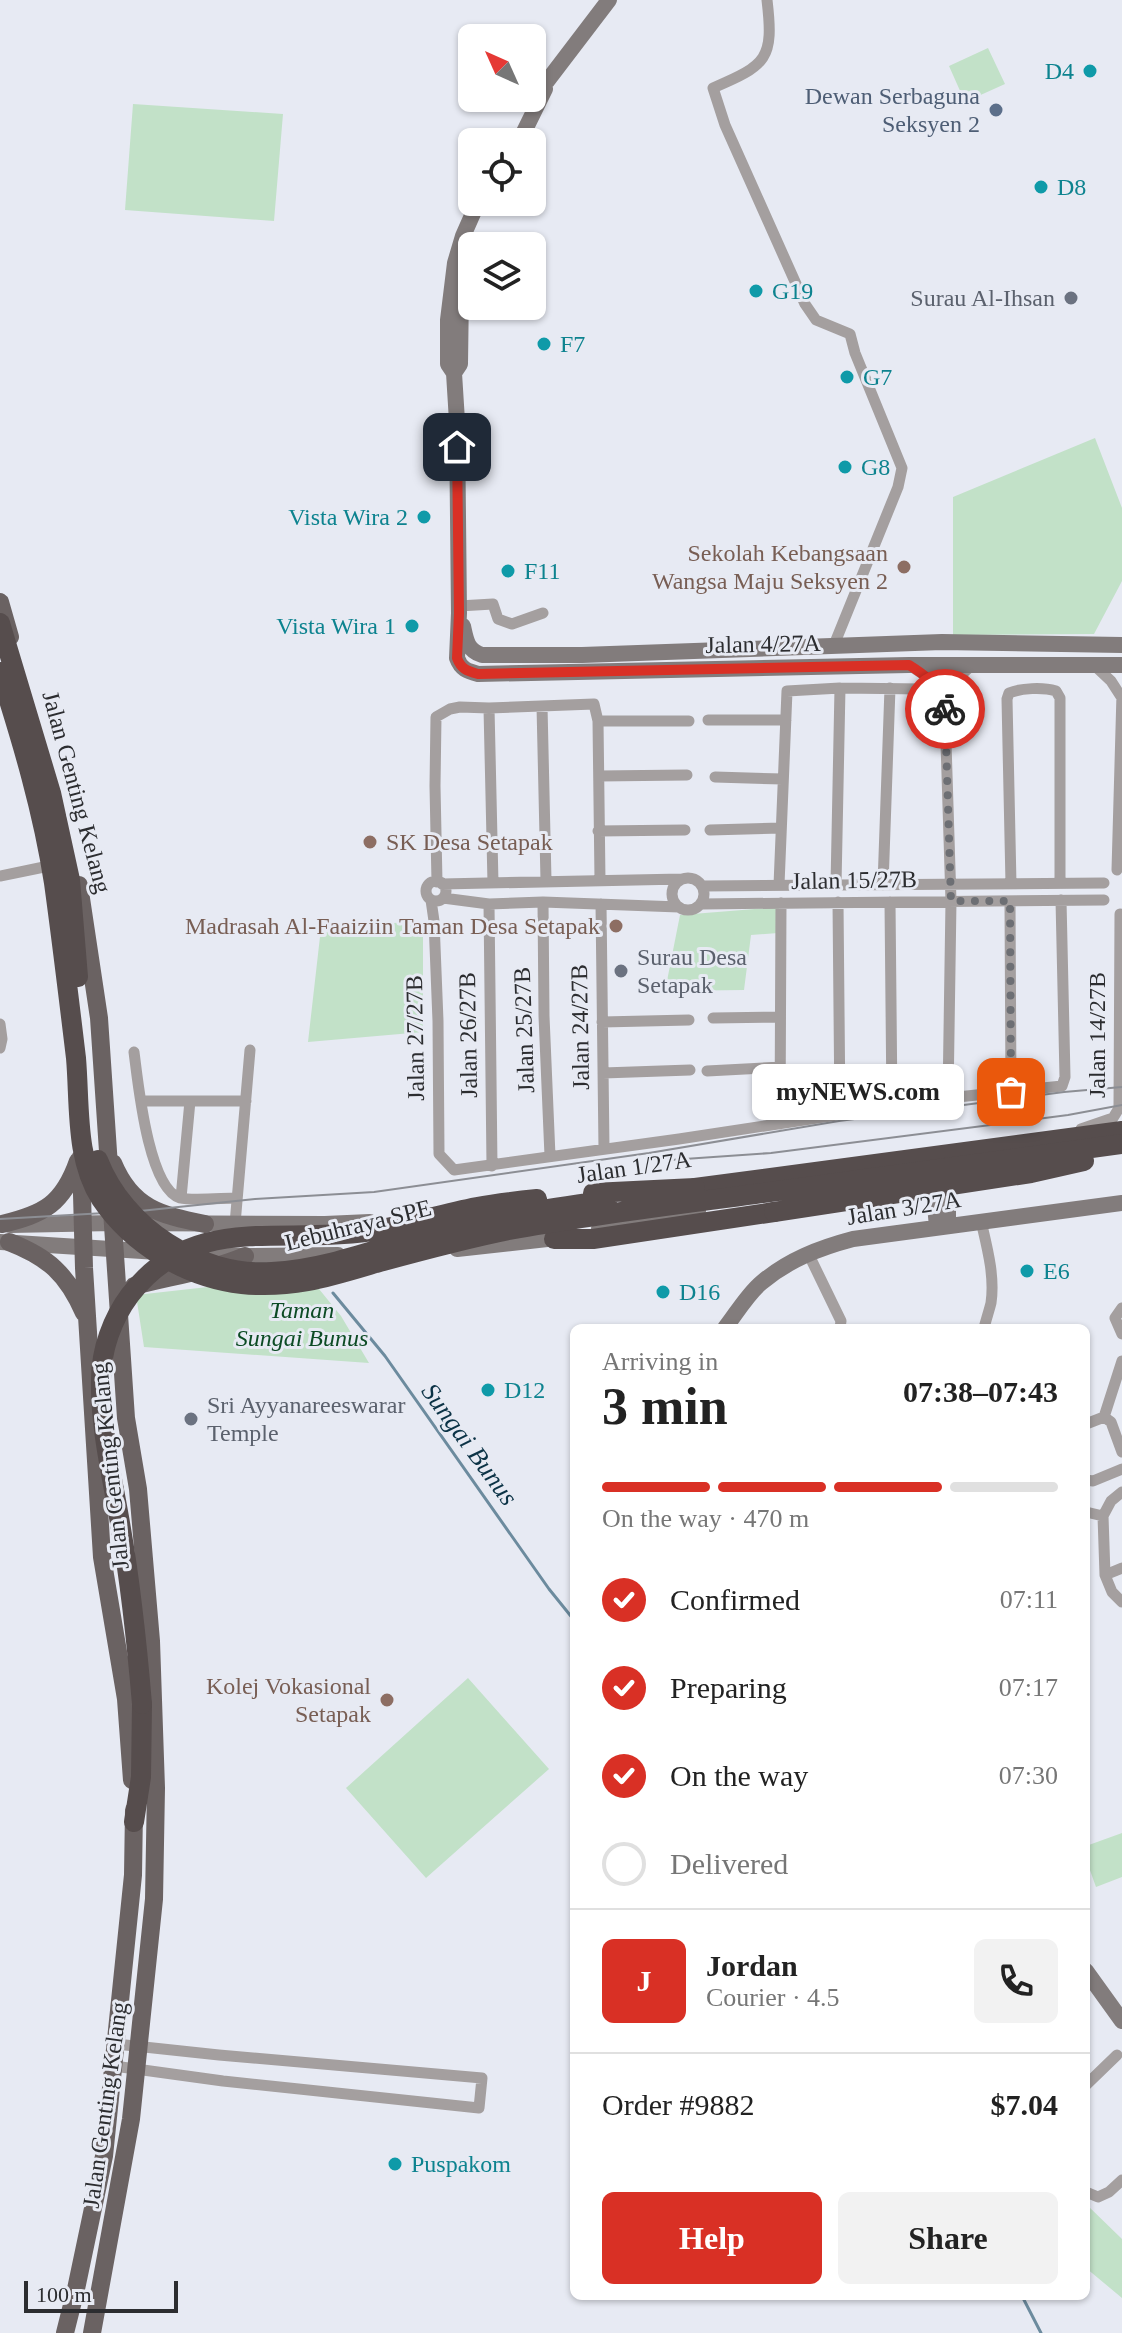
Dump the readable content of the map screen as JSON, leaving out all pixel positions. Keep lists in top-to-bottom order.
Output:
{
  "streets": {
    "highway": ["Lebuhraya SPE"],
    "main road": ["Jalan Genting Kelang"],
    "street": [
      "Jalan 4/27A",
      "Jalan 15/27B",
      "Jalan 24/27B",
      "Jalan 25/27B",
      "Jalan 26/27B",
      "Jalan 14/27B",
      "Jalan 27/27B",
      "Jalan 1/27A",
      "Jalan 3/27A"
    ]
  },
  "crossings": [
    ["Jalan Genting Kelang", "Jalan 1/27A"],
    ["Jalan 26/27B", "Jalan 27/27B"],
    ["Jalan 14/27B", "Jalan 1/27A"]
  ],
  "water": ["Sungai Bunus"],
  "parks": ["Taman Sungai Bunus"],
  "places": [
    "D4",
    "Dewan Serbaguna Seksyen 2",
    "D8",
    "G19",
    "Surau Al-Ihsan",
    "F7",
    "G7",
    "G8",
    "Vista Wira 2",
    "Sekolah Kebangsaan Wangsa Maju Seksyen 2",
    "F11",
    "Vista Wira 1",
    "SK Desa Setapak",
    "Madrasah Al-Faaiziin Taman Desa Setapak",
    "Surau Desa Setapak",
    "myNEWS.com",
    "E6",
    "D16",
    "D12",
    "Sri Ayyanareeswarar Temple",
    "Kolej Vokasional Setapak",
    "Puspakom"
  ],
  "scale_bar": "100 m",
  "north": "top left",
  "page": {
    "bubble": "myNEWS.com",
    "heading": ["3 min", "Arriving in", "07:38–07:43"],
    "panel": [
      "Jordan",
      "Courier · 4.5",
      "Order #9882",
      "$7.04"
    ],
    "bar": "On the way · 470 m",
    "list": [
      ["Confirmed", "07:11"],
      ["Preparing", "07:17"],
      ["On the way", "07:30"],
      "Delivered"
    ],
    "round": "J",
    "buttons": ["Help", "Share"],
    "scale": "100 m"
  }
}
